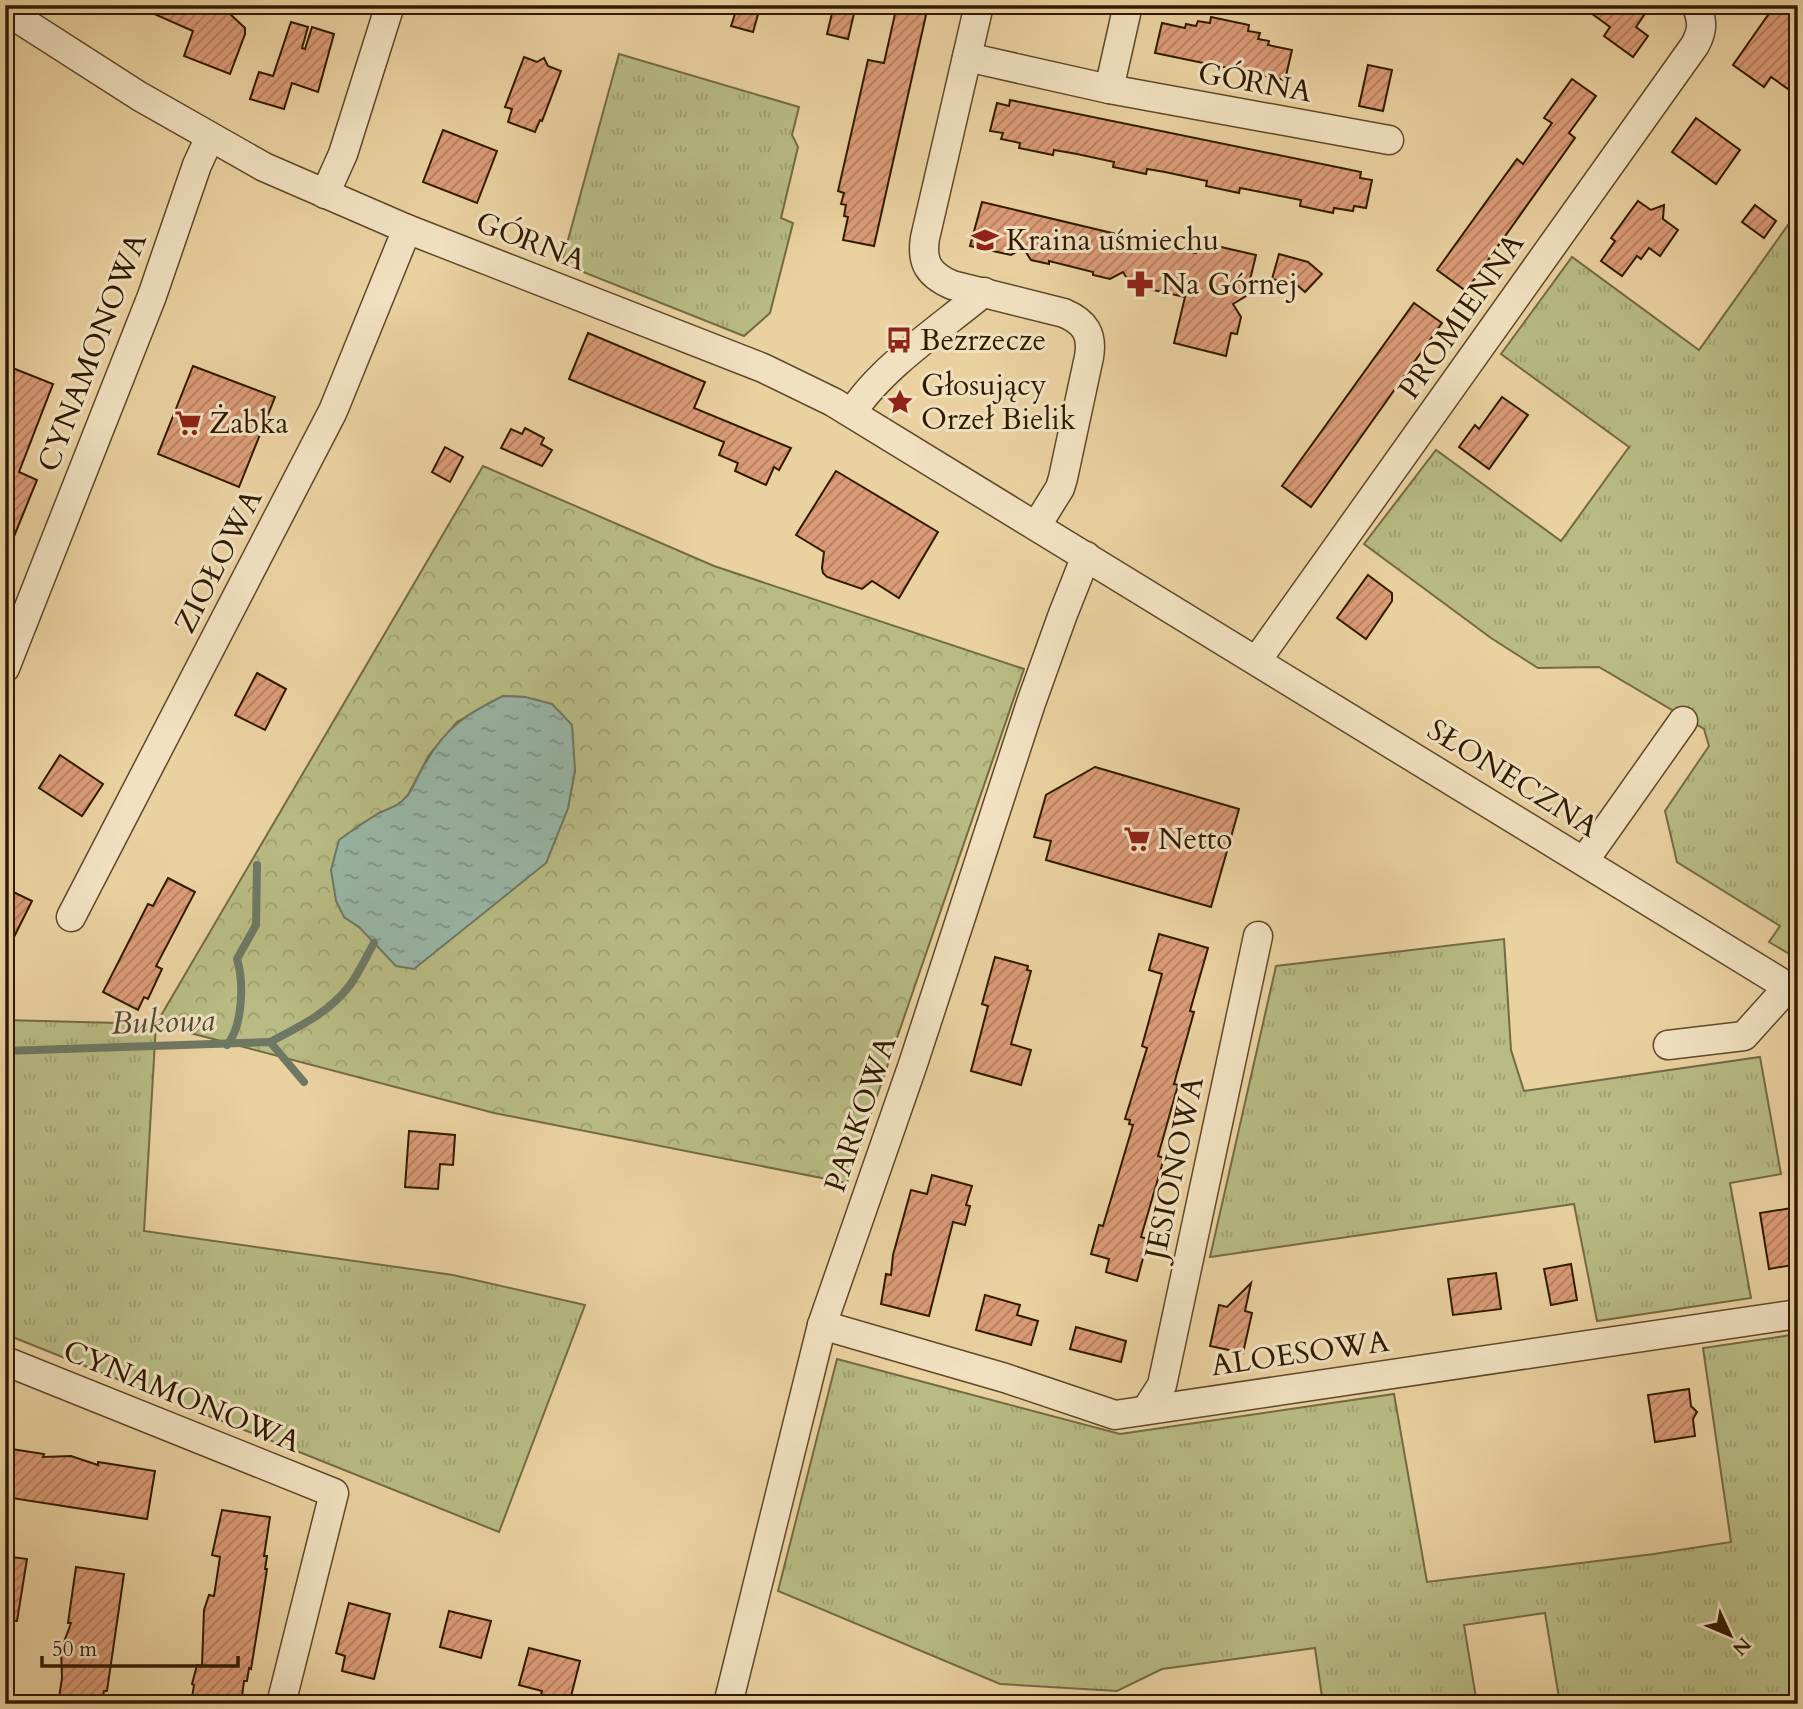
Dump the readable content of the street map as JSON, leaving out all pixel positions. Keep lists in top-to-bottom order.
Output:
{
  "streets": {
    "street": [
      "GÓRNA",
      "PROMIENNA",
      "CYNAMONOWA",
      "ZIOŁOWA",
      "SŁONECZNA",
      "PARKOWA",
      "JESIONOWA",
      "ALOESOWA"
    ]
  },
  "crossings": [
    ["GÓRNA", "CYNAMONOWA"],
    ["GÓRNA", "ZIOŁOWA"],
    ["GÓRNA", "SŁONECZNA"],
    ["GÓRNA", "PARKOWA"],
    ["PROMIENNA", "SŁONECZNA"],
    ["PARKOWA", "ALOESOWA"],
    ["JESIONOWA", "ALOESOWA"]
  ],
  "water": ["Bukowa"],
  "places": {
    "school or university": ["Kraina uśmiechu"],
    "pharmacy": ["Na Górnej"],
    "bus stop": ["Bezrzecze"],
    "place": ["Głosujący Orzeł Bielik"],
    "supermarket": ["Żabka", "Netto"]
  },
  "scale_bar": "50 m",
  "north": "bottom right"
}
